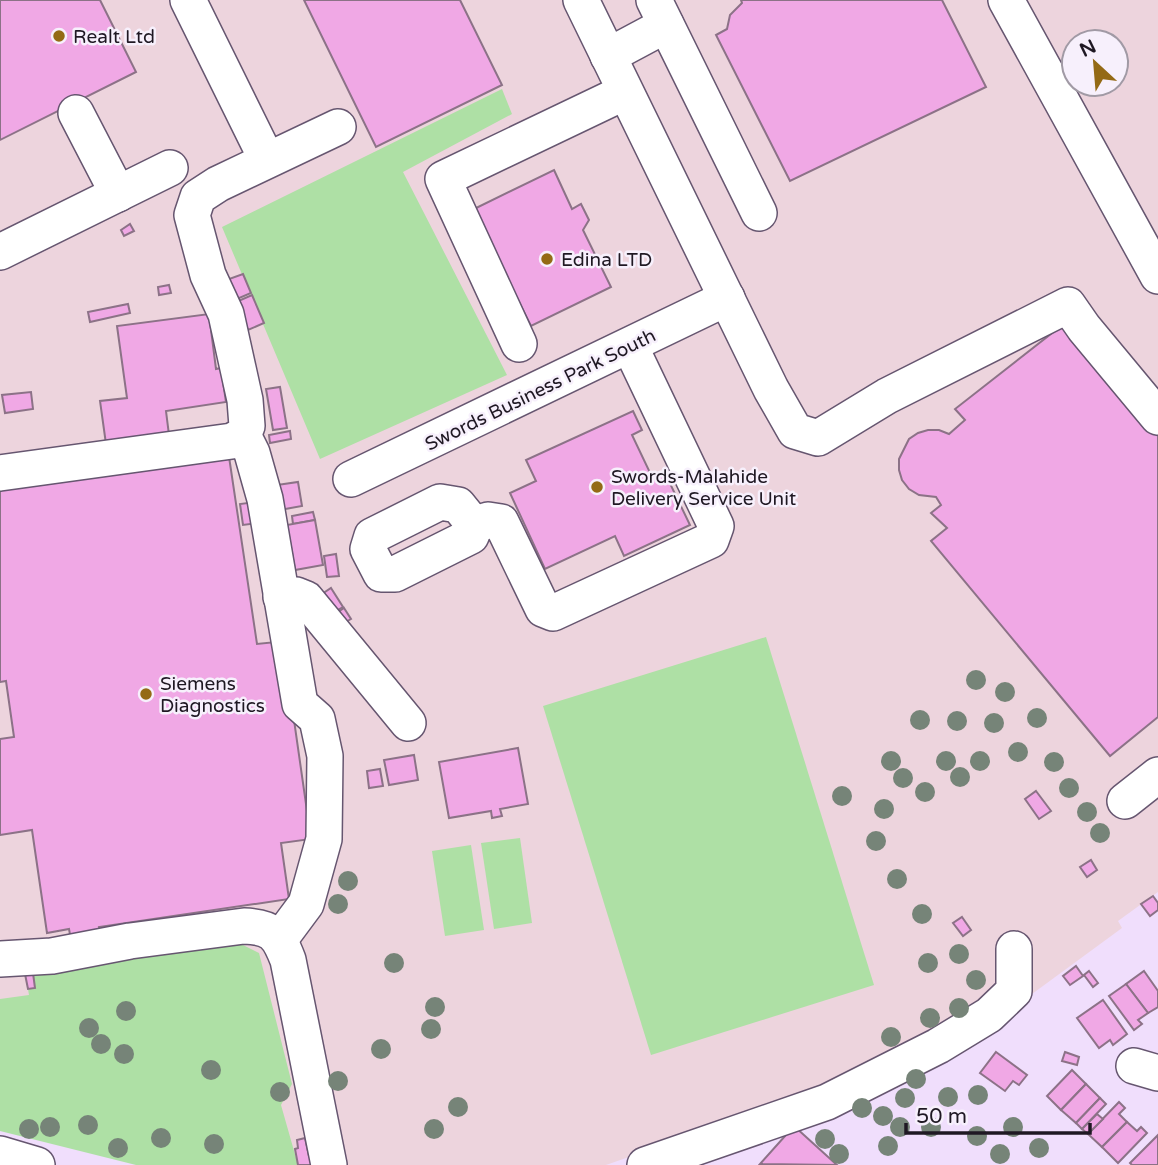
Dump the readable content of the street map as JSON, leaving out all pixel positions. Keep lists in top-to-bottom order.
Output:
{
  "streets": {
    "street": ["Swords Business Park South"]
  },
  "places": [
    "Realt Ltd",
    "Edina LTD",
    "Swords-Malahide Delivery Service Unit",
    "Siemens Diagnostics"
  ],
  "scale_bar": "50 m",
  "north": "top left"
}
